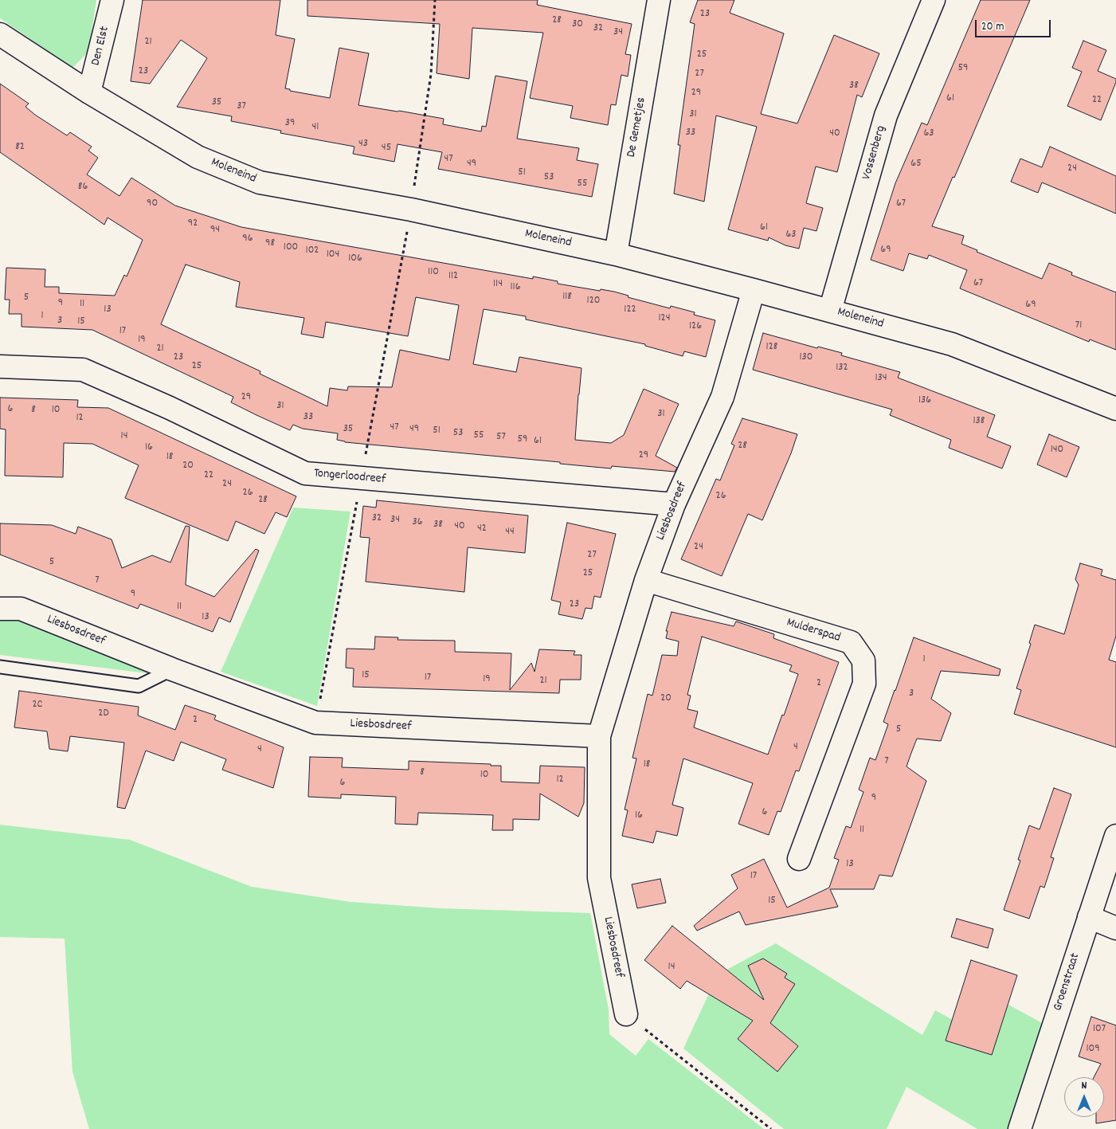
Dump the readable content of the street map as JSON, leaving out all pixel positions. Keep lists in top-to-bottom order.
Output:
{
  "streets": {
    "street": [
      "Den Elst",
      "De Gemetjes",
      "Vossenberg",
      "Moleneind",
      "Tongerloodreef",
      "Liesbosdreef",
      "Mulderspad",
      "Groenstraat"
    ]
  },
  "crossings": [
    ["Den Elst", "Moleneind"],
    ["De Gemetjes", "Moleneind"],
    ["Vossenberg", "Moleneind"],
    ["Moleneind", "Liesbosdreef"],
    ["Tongerloodreef", "Liesbosdreef"],
    ["Liesbosdreef", "Mulderspad"]
  ],
  "house_numbers": [
    "23",
    "28",
    "30",
    "32",
    "34",
    "21",
    "25",
    "59",
    "23",
    "27",
    "38",
    "29",
    "61",
    "22",
    "35",
    "37",
    "31",
    "39",
    "41",
    "33",
    "40",
    "63",
    "43",
    "82",
    "45",
    "47",
    "49",
    "65",
    "24",
    "51",
    "53",
    "55",
    "86",
    "90",
    "67",
    "92",
    "61",
    "94",
    "63",
    "96",
    "98",
    "100",
    "69",
    "102",
    "104",
    "106",
    "110",
    "112",
    "67",
    "114",
    "116",
    "118",
    "5",
    "120",
    "9",
    "11",
    "69",
    "13",
    "122",
    "1",
    "124",
    "3",
    "15",
    "71",
    "126",
    "17",
    "19",
    "128",
    "21",
    "23",
    "130",
    "25",
    "132",
    "134",
    "29",
    "136",
    "31",
    "6",
    "8",
    "10",
    "31",
    "33",
    "12",
    "138",
    "47",
    "35",
    "49",
    "51",
    "53",
    "55",
    "14",
    "57",
    "59",
    "61",
    "28",
    "16",
    "140",
    "29",
    "18",
    "20",
    "22",
    "24",
    "26",
    "26",
    "28",
    "32",
    "34",
    "36",
    "38",
    "40",
    "42",
    "44",
    "24",
    "27",
    "5",
    "25",
    "7",
    "9",
    "23",
    "11",
    "13",
    "1",
    "15",
    "17",
    "19",
    "21",
    "2",
    "3",
    "20",
    "2C",
    "2D",
    "2",
    "5",
    "4",
    "4",
    "7",
    "18",
    "8",
    "10",
    "12",
    "6",
    "9",
    "6",
    "16",
    "11",
    "13",
    "17",
    "15",
    "14",
    "107",
    "109"
  ],
  "scale_bar": "20 m",
  "north": "top"
}
